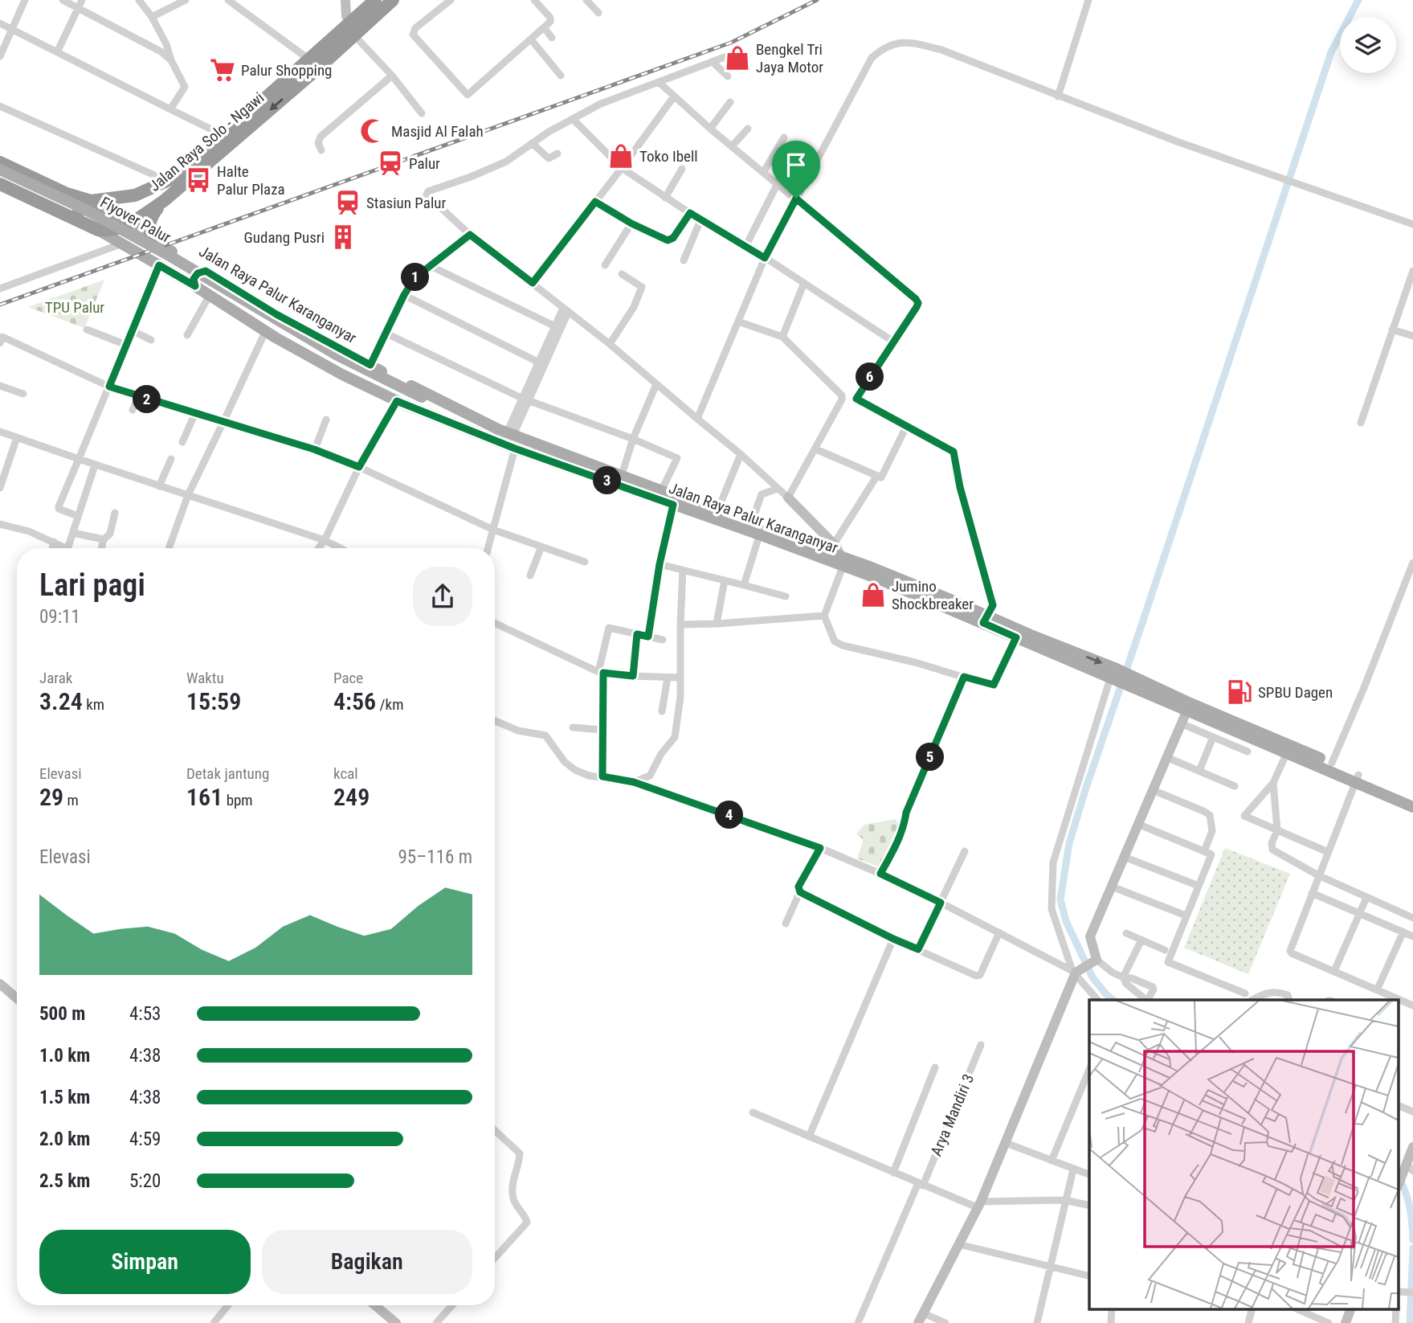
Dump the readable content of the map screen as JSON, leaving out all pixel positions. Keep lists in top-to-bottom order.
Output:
{
  "streets": {
    "highway": ["Jalan Raya Solo - Ngawi"],
    "main road": ["Flyover Palur", "Jalan Raya Palur Karanganyar"],
    "street": ["Arya Mandiri 3"]
  },
  "crossings": [
    ["Jalan Raya Solo - Ngawi", "Jalan Raya Palur Karanganyar"],
    ["Flyover Palur", "Jalan Raya Palur Karanganyar"]
  ],
  "parks": ["TPU Palur"],
  "places": {
    "shop": ["Bengkel Tri Jaya Motor", "Toko Ibell", "Jumino Shockbreaker"],
    "supermarket": ["Palur Shopping"],
    "mosque": ["Masjid Al Falah"],
    "station": ["Palur", "Stasiun Palur"],
    "bus stop": ["Halte Palur Plaza"],
    "building": ["Gudang Pusri"],
    "fuel station": ["SPBU Dagen"]
  },
  "page": {
    "pins": [
      "1",
      "6",
      "2",
      "3",
      "5",
      "4"
    ],
    "heading": ["Lari pagi", "09:11"],
    "stats": [
      ["Jarak", "3.24 km"],
      ["Waktu", "15:59"],
      ["Pace", "4:56 /km"],
      ["Elevasi", "29 m"],
      ["Detak jantung", "161 bpm"],
      ["kcal", "249"]
    ],
    "chart": ["Elevasi", "95–116 m"],
    "list": [
      {
        "name": "500 m",
        "note": "4:53"
      },
      {
        "name": "1.0 km",
        "note": "4:38"
      },
      {
        "name": "1.5 km",
        "note": "4:38"
      },
      {
        "name": "2.0 km",
        "note": "4:59"
      },
      {
        "name": "2.5 km",
        "note": "5:20"
      }
    ],
    "buttons": ["Simpan", "Bagikan"]
  }
}
